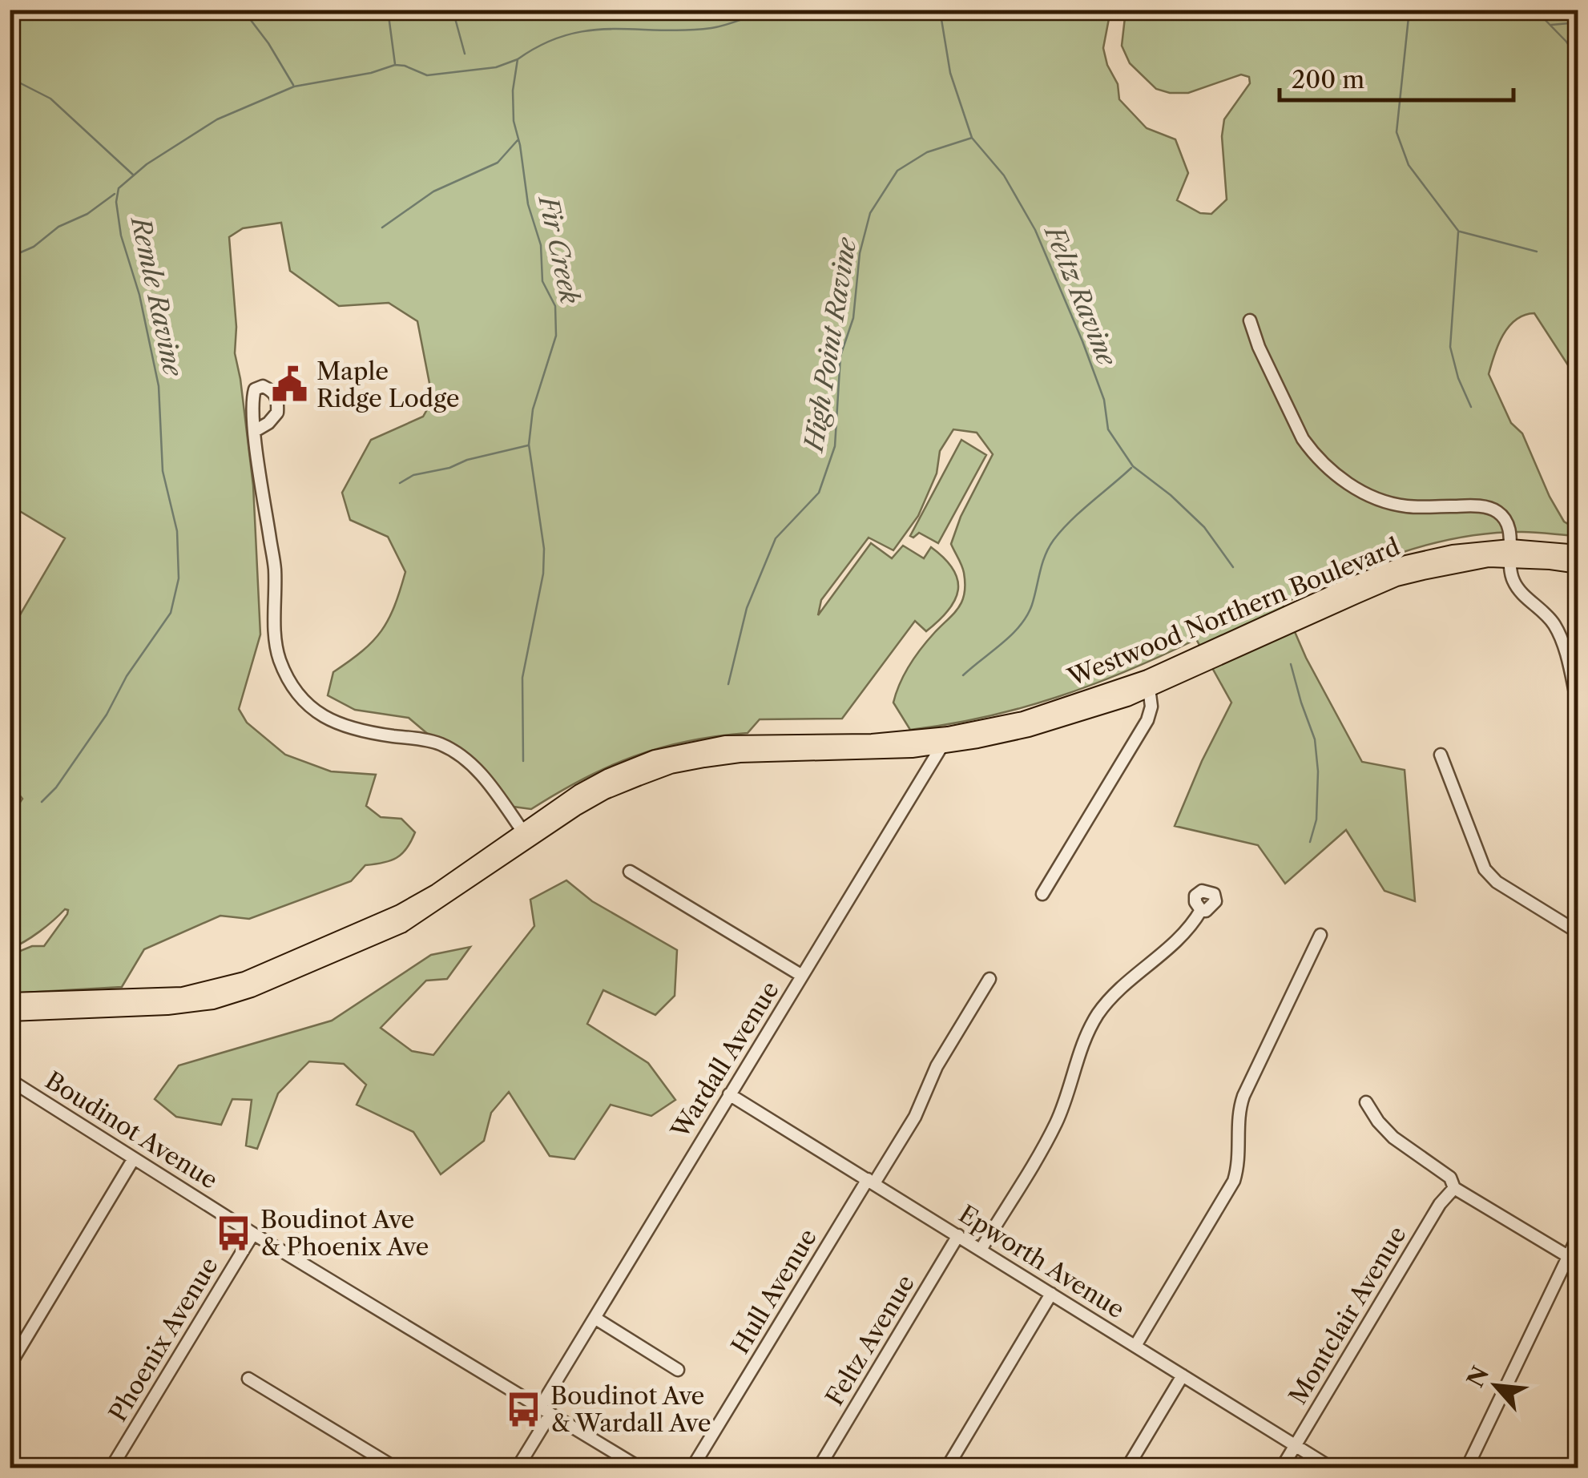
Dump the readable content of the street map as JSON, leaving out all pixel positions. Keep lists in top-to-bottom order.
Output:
{
  "streets": {
    "main road": ["Westwood Northern Boulevard"],
    "street": [
      "Wardall Avenue",
      "Boudinot Avenue",
      "Epworth Avenue",
      "Hull Avenue",
      "Montclair Avenue",
      "Phoenix Avenue",
      "Feltz Avenue"
    ]
  },
  "crossings": [
    ["Westwood Northern Boulevard", "Wardall Avenue"],
    ["Wardall Avenue", "Boudinot Avenue"],
    ["Wardall Avenue", "Epworth Avenue"],
    ["Boudinot Avenue", "Phoenix Avenue"],
    ["Epworth Avenue", "Hull Avenue"],
    ["Epworth Avenue", "Montclair Avenue"],
    ["Epworth Avenue", "Feltz Avenue"]
  ],
  "water": [
    "Fir Creek",
    "Feltz Ravine",
    "Remle Ravine",
    "High Point Ravine"
  ],
  "places": {
    "public building": ["Maple Ridge Lodge"],
    "bus stop": ["Boudinot Ave & Phoenix Ave", "Boudinot Ave & Wardall Ave"]
  },
  "scale_bar": "200 m",
  "north": "top left"
}
